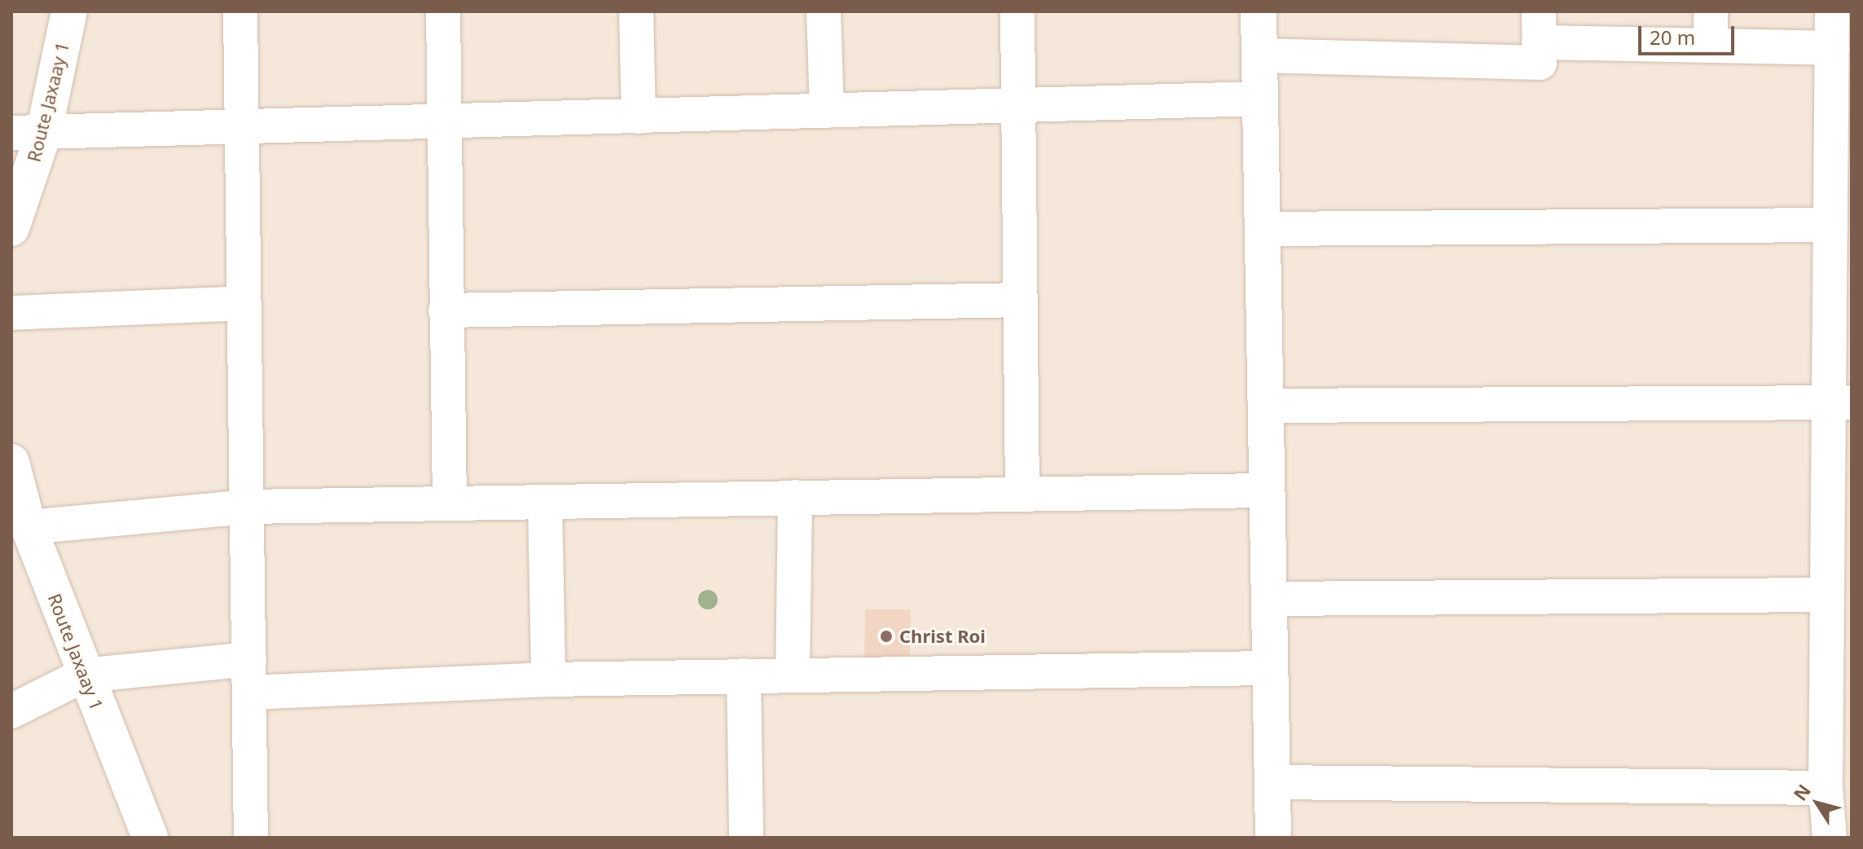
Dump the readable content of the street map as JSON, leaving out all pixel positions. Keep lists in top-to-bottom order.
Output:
{
  "streets": {
    "street": ["Route Jaxaay 1"]
  },
  "places": ["Christ Roi"],
  "scale_bar": "20 m",
  "north": "top left"
}
